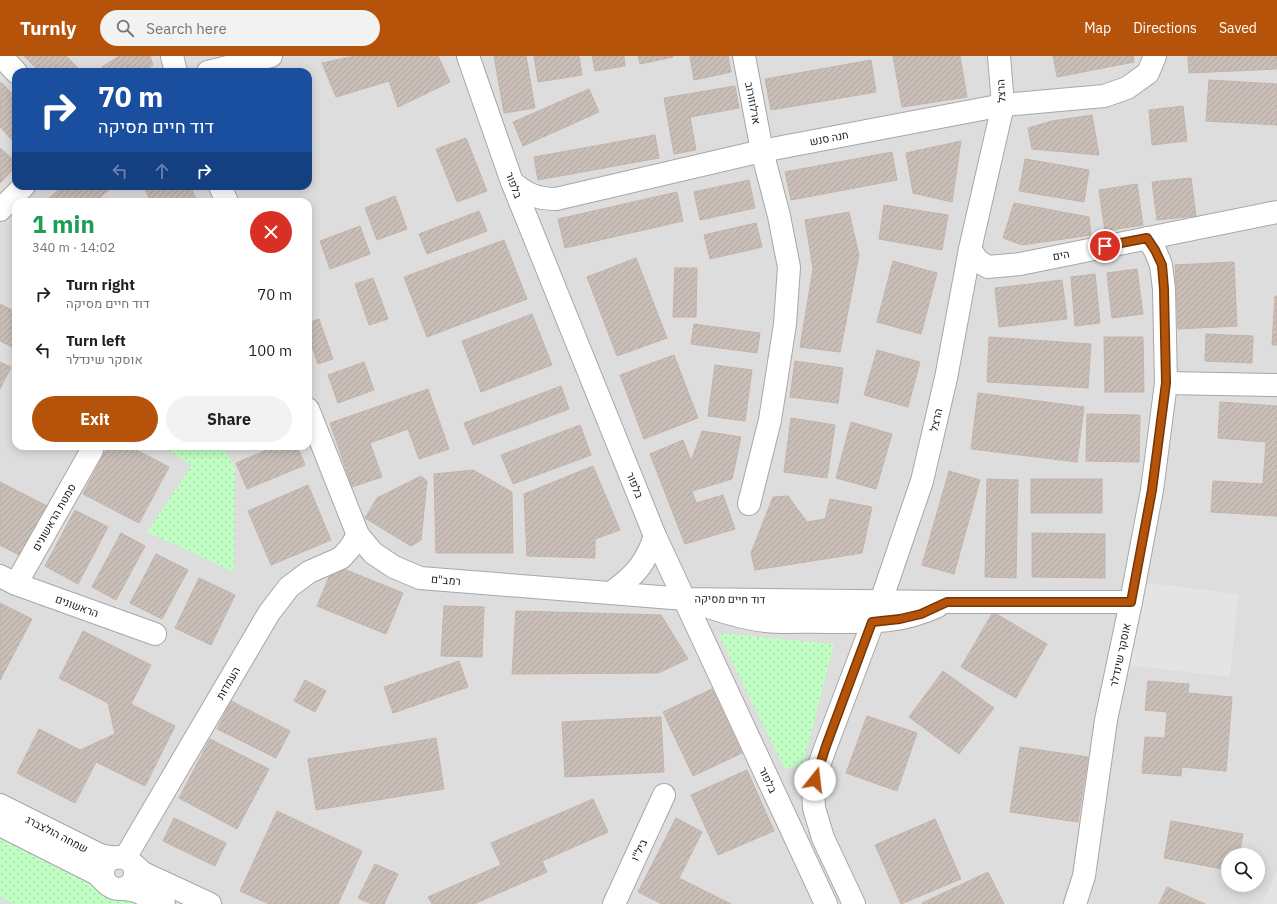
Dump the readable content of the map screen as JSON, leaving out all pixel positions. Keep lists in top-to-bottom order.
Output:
{
  "streets": {
    "street": [
      "הרצל",
      "ארלוזורוב",
      "חנה סנש",
      "בלפור",
      "הים",
      "סמטת הראשונים",
      "רמב\"ם",
      "דוד חיים מסיקה",
      "הראשונים",
      "אוסקר שינדלר",
      "העמדות",
      "שמחה הולצברג",
      "ביל\"ו"
    ]
  },
  "crossings": [
    ["הרצל", "חנה סנש"],
    ["הרצל", "הים"],
    ["הרצל", "דוד חיים מסיקה"],
    ["ארלוזורוב", "חנה סנש"],
    ["חנה סנש", "בלפור"],
    ["בלפור", "רמב\"ם"],
    ["בלפור", "דוד חיים מסיקה"],
    ["הים", "אוסקר שינדלר"],
    ["סמטת הראשונים", "הראשונים"],
    ["רמב\"ם", "דוד חיים מסיקה"],
    ["רמב\"ם", "העמדות"],
    ["דוד חיים מסיקה", "אוסקר שינדלר"],
    ["העמדות", "שמחה הולצברג"]
  ],
  "page": {
    "header": "Turnly",
    "search": "Search here",
    "nav": ["Map", "Directions", "Saved"],
    "turn": ["70 m", "דוד חיים מסיקה"],
    "heading": ["1 min", "340 m · 14:02"],
    "list": [
      {
        "name": "Turn right",
        "note": "דוד חיים מסיקה",
        "value": "70 m"
      },
      {
        "name": "Turn left",
        "note": "אוסקר שינדלר",
        "value": "100 m"
      }
    ],
    "buttons": ["Exit", "Share"]
  }
}
